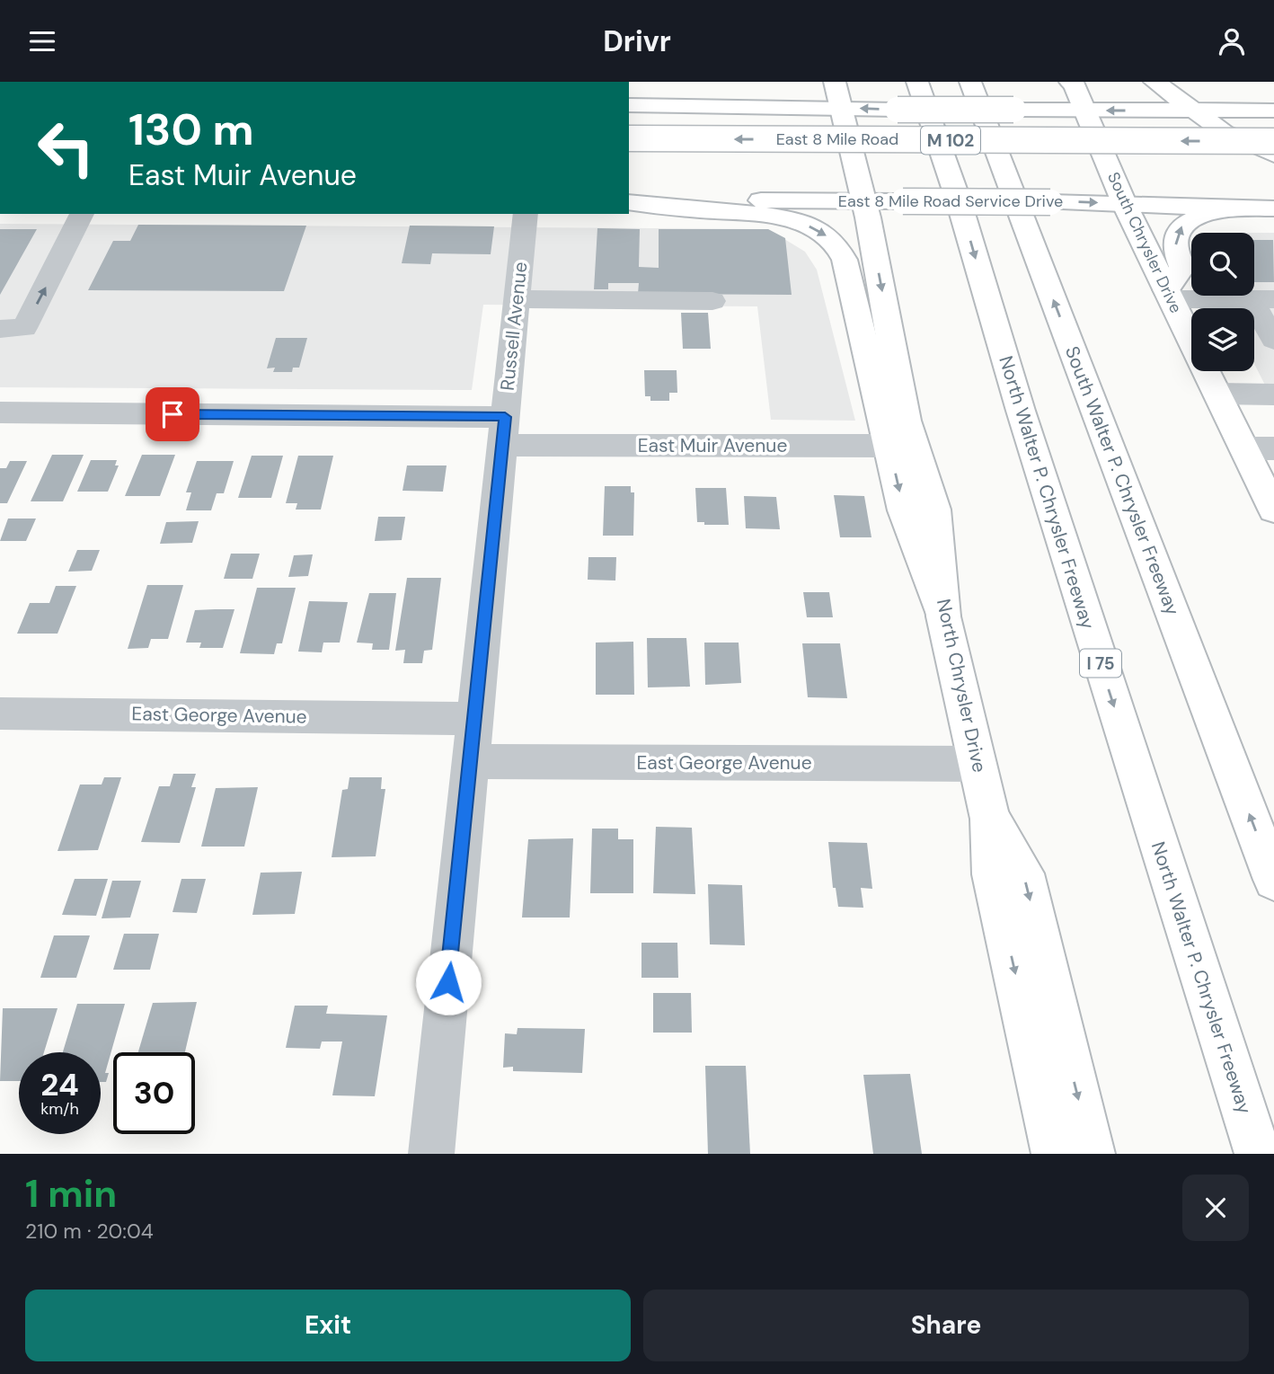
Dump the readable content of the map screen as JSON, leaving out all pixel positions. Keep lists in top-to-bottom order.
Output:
{
  "streets": {
    "main road": [
      "East 8 Mile Road",
      "M 102",
      "East 8 Mile Road Service Drive",
      "South Chrysler Drive",
      "South Walter P. Chrysler Freeway",
      "North Walter P. Chrysler Freeway",
      "I 75",
      "North Chrysler Drive"
    ],
    "street": ["Russell Avenue", "East Muir Avenue", "East George Avenue"]
  },
  "crossings": [
    ["East 8 Mile Road", "South Chrysler Drive"],
    ["East 8 Mile Road", "North Chrysler Drive"],
    ["East 8 Mile Road Service Drive", "South Chrysler Drive"],
    ["East 8 Mile Road Service Drive", "North Chrysler Drive"],
    ["Russell Avenue", "East Muir Avenue"],
    ["Russell Avenue", "East George Avenue"],
    ["North Chrysler Drive", "East George Avenue"]
  ],
  "page": {
    "header": "Drivr",
    "turn": ["130 m", "East Muir Avenue"],
    "speed": "24 km/h",
    "limit": "30",
    "heading": ["1 min", "210 m · 20:04"],
    "buttons": ["Exit", "Share"]
  }
}
